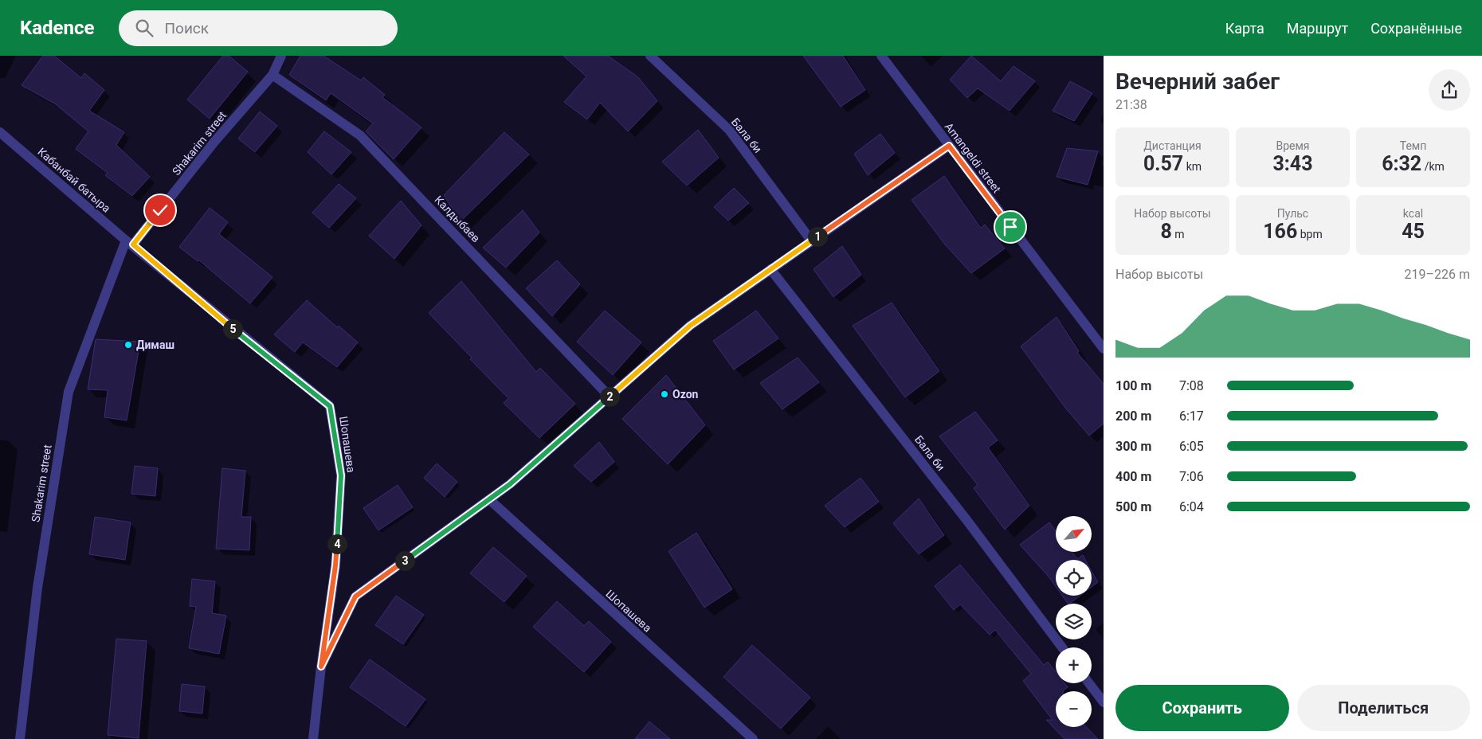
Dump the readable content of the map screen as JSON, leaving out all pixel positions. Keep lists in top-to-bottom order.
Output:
{
  "streets": {
    "street": [
      "Бала би",
      "Shakarim street",
      "Amangeldi street",
      "Кабанбай батыра",
      "Калдыбаев",
      "Шопашева"
    ]
  },
  "crossings": [
    ["Shakarim street", "Кабанбай батыра"],
    ["Shakarim street", "Калдыбаев"],
    ["Shakarim street", "Шопашева"],
    ["Кабанбай батыра", "Шопашева"]
  ],
  "places": ["Димаш", "Ozon"],
  "north": "top right",
  "page": {
    "header": "Kadence",
    "search": "Поиск",
    "nav": ["Карта", "Маршрут", "Сохранённые"],
    "heading": ["Вечерний забег", "21:38"],
    "stats": [
      ["Дистанция", "0.57 km"],
      ["Время", "3:43"],
      ["Темп", "6:32 /km"],
      ["Набор высоты", "8 m"],
      ["Пульс", "166 bpm"],
      ["kcal", "45"]
    ],
    "pins": [
      "1",
      "5",
      "2",
      "4",
      "3"
    ],
    "chart": ["Набор высоты", "219–226 m"],
    "list": [
      {
        "name": "100 m",
        "note": "7:08"
      },
      {
        "name": "200 m",
        "note": "6:17"
      },
      {
        "name": "300 m",
        "note": "6:05"
      },
      {
        "name": "400 m",
        "note": "7:06"
      },
      {
        "name": "500 m",
        "note": "6:04"
      }
    ],
    "map_buttons": ["+", "−"],
    "buttons": ["Сохранить", "Поделиться"]
  }
}
